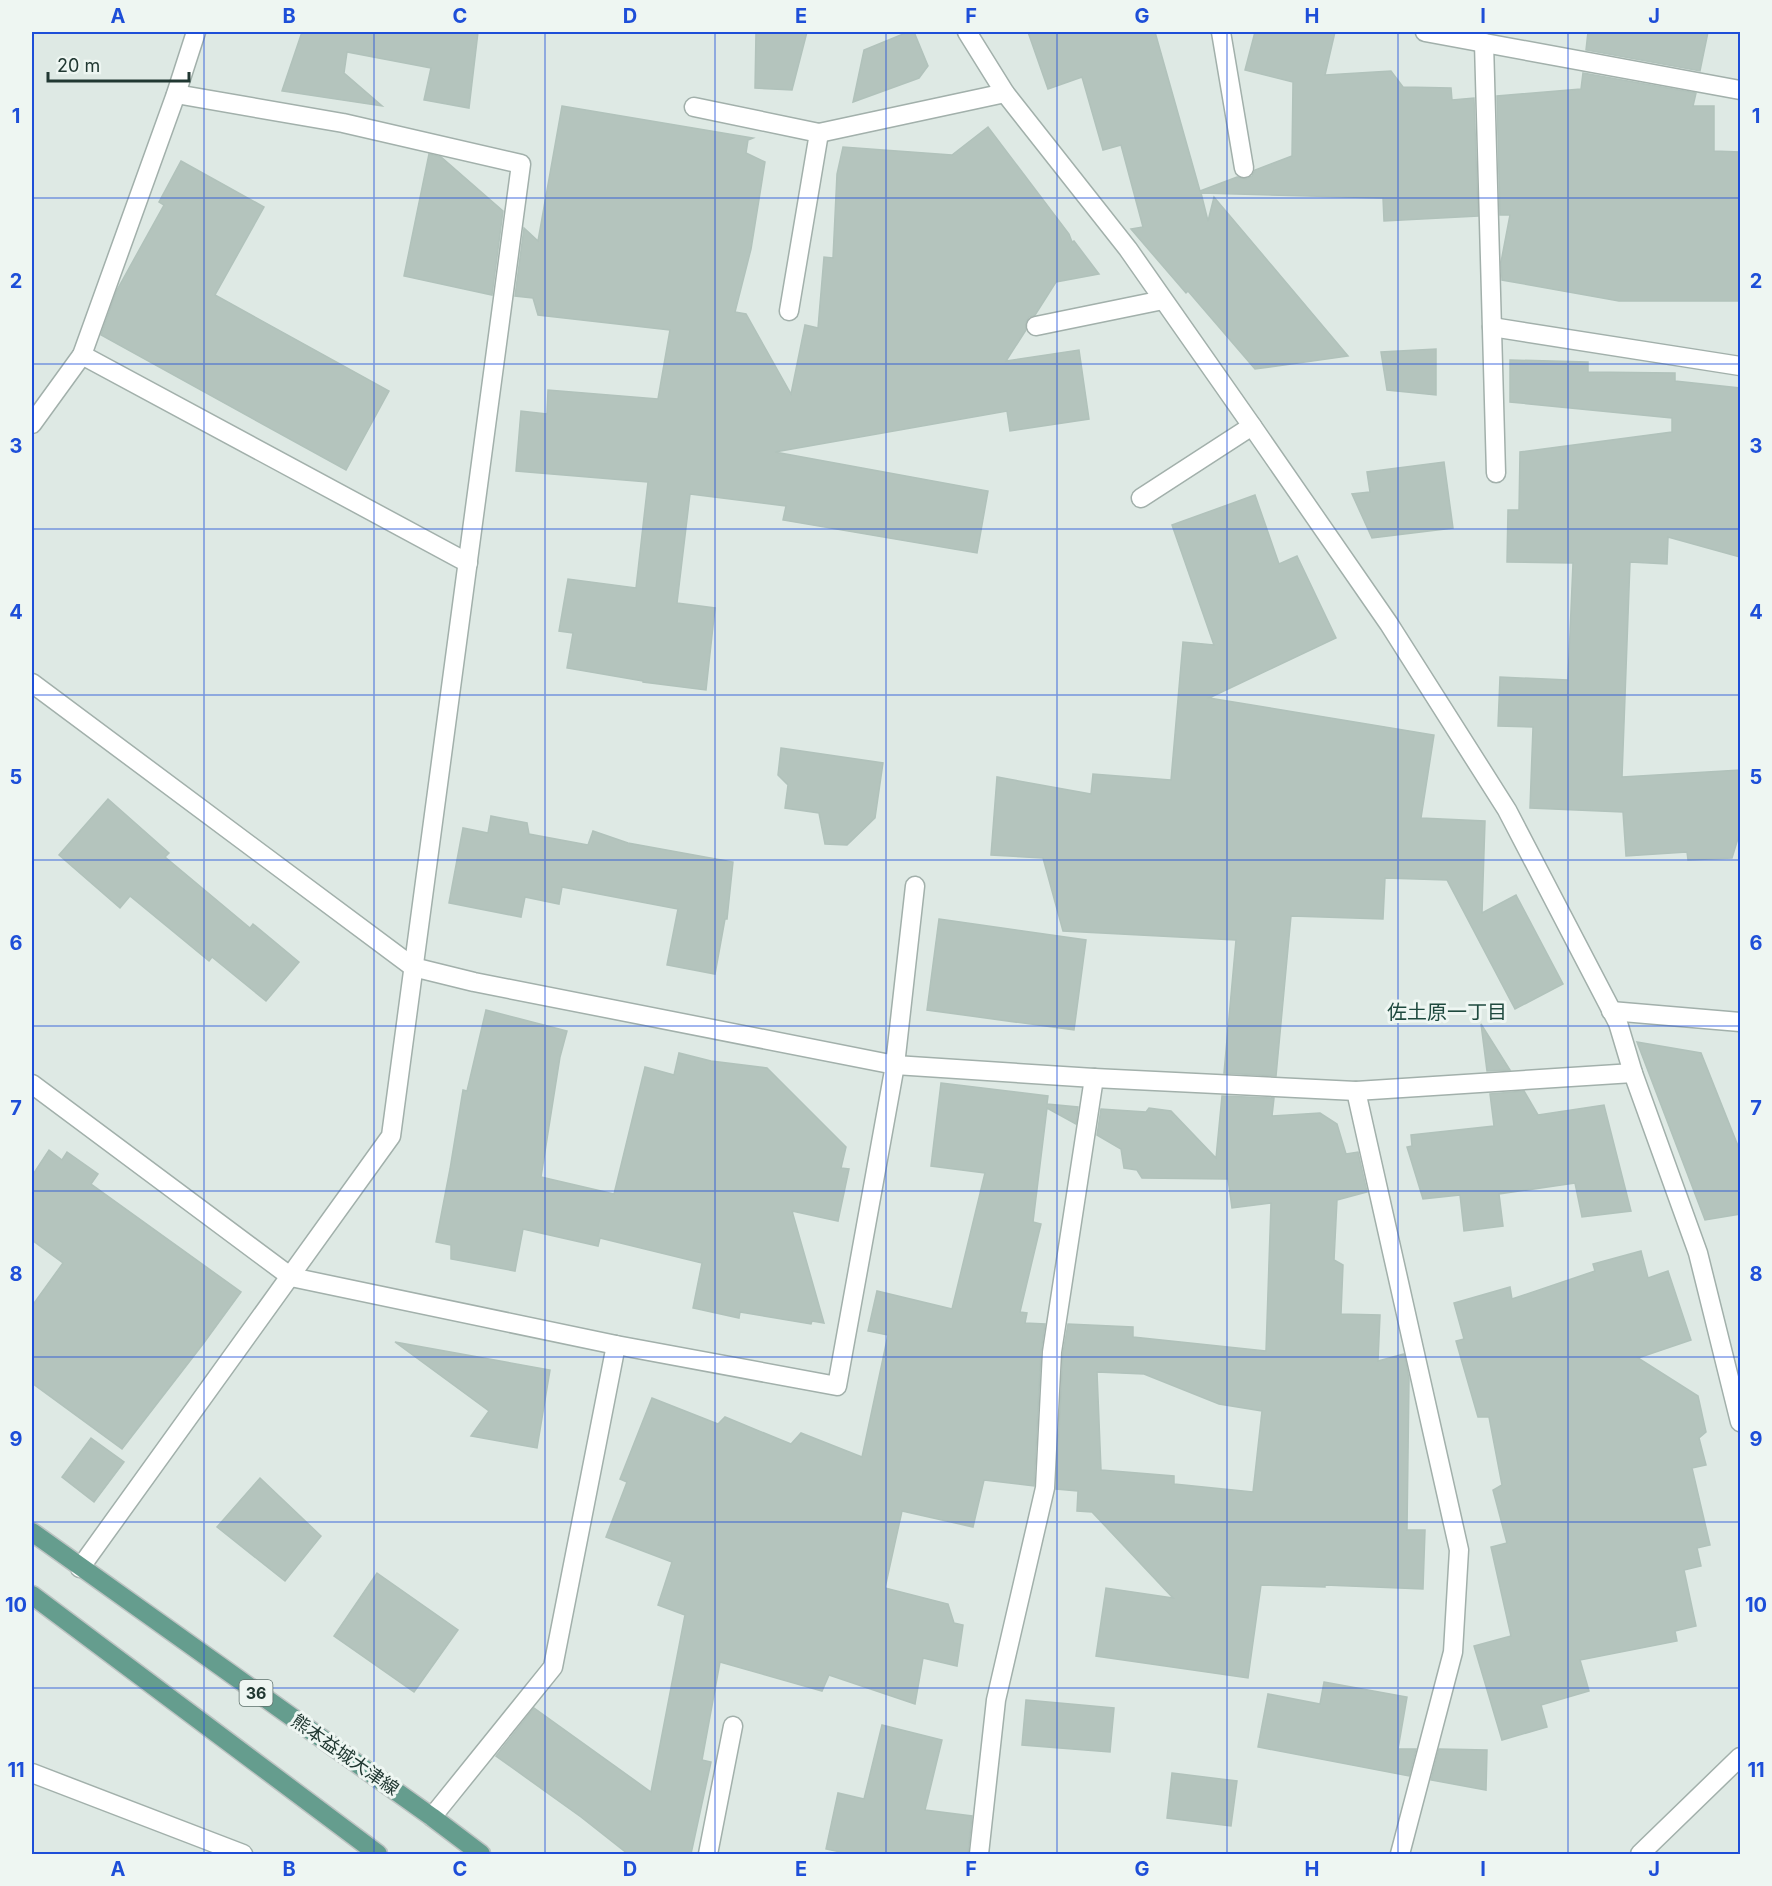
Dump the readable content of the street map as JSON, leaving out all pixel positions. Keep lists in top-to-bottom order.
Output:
{
  "streets": {
    "main road": ["36", "熊本益城大津線"]
  },
  "districts": ["佐土原一丁目"],
  "scale_bar": "20 m",
  "grid": {
    "columns": [
      "A",
      "B",
      "C",
      "D",
      "E",
      "F",
      "G",
      "H",
      "I",
      "J"
    ],
    "rows": [
      "1",
      "2",
      "3",
      "4",
      "5",
      "6",
      "7",
      "8",
      "9",
      "10",
      "11"
    ]
  }
}
